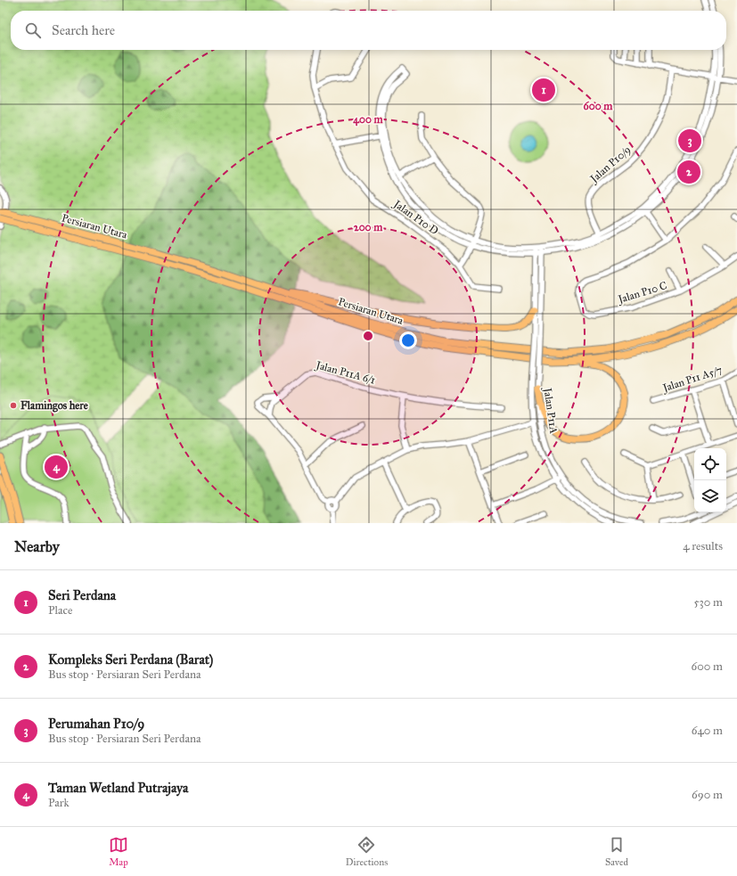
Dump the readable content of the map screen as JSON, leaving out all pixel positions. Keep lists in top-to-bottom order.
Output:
{
  "streets": {
    "main road": ["Persiaran Utara"],
    "street": [
      "Jalan P10/9",
      "Jalan P10 D",
      "Jalan P10 C",
      "Jalan P11A 6/1",
      "Jalan P11 A5/7",
      "Jalan P11A"
    ]
  },
  "places": ["Flamingos here"],
  "page": {
    "search": "Search here",
    "pins": [
      "1",
      "3",
      "2",
      "4"
    ],
    "heading": ["Nearby", "4 results"],
    "list": [
      {
        "mark": "1",
        "name": "Seri Perdana",
        "note": "Place",
        "value": "530 m"
      },
      {
        "mark": "2",
        "name": "Kompleks Seri Perdana (Barat)",
        "note": "Bus stop · Persiaran Seri Perdana",
        "value": "600 m"
      },
      {
        "mark": "3",
        "name": "Perumahan P10/9",
        "note": "Bus stop · Persiaran Seri Perdana",
        "value": "640 m"
      },
      {
        "mark": "4",
        "name": "Taman Wetland Putrajaya",
        "note": "Park",
        "value": "690 m"
      }
    ],
    "nav": ["Map", "Directions", "Saved"]
  },
  "rings": ["600 m", "400 m", "200 m"]
}
